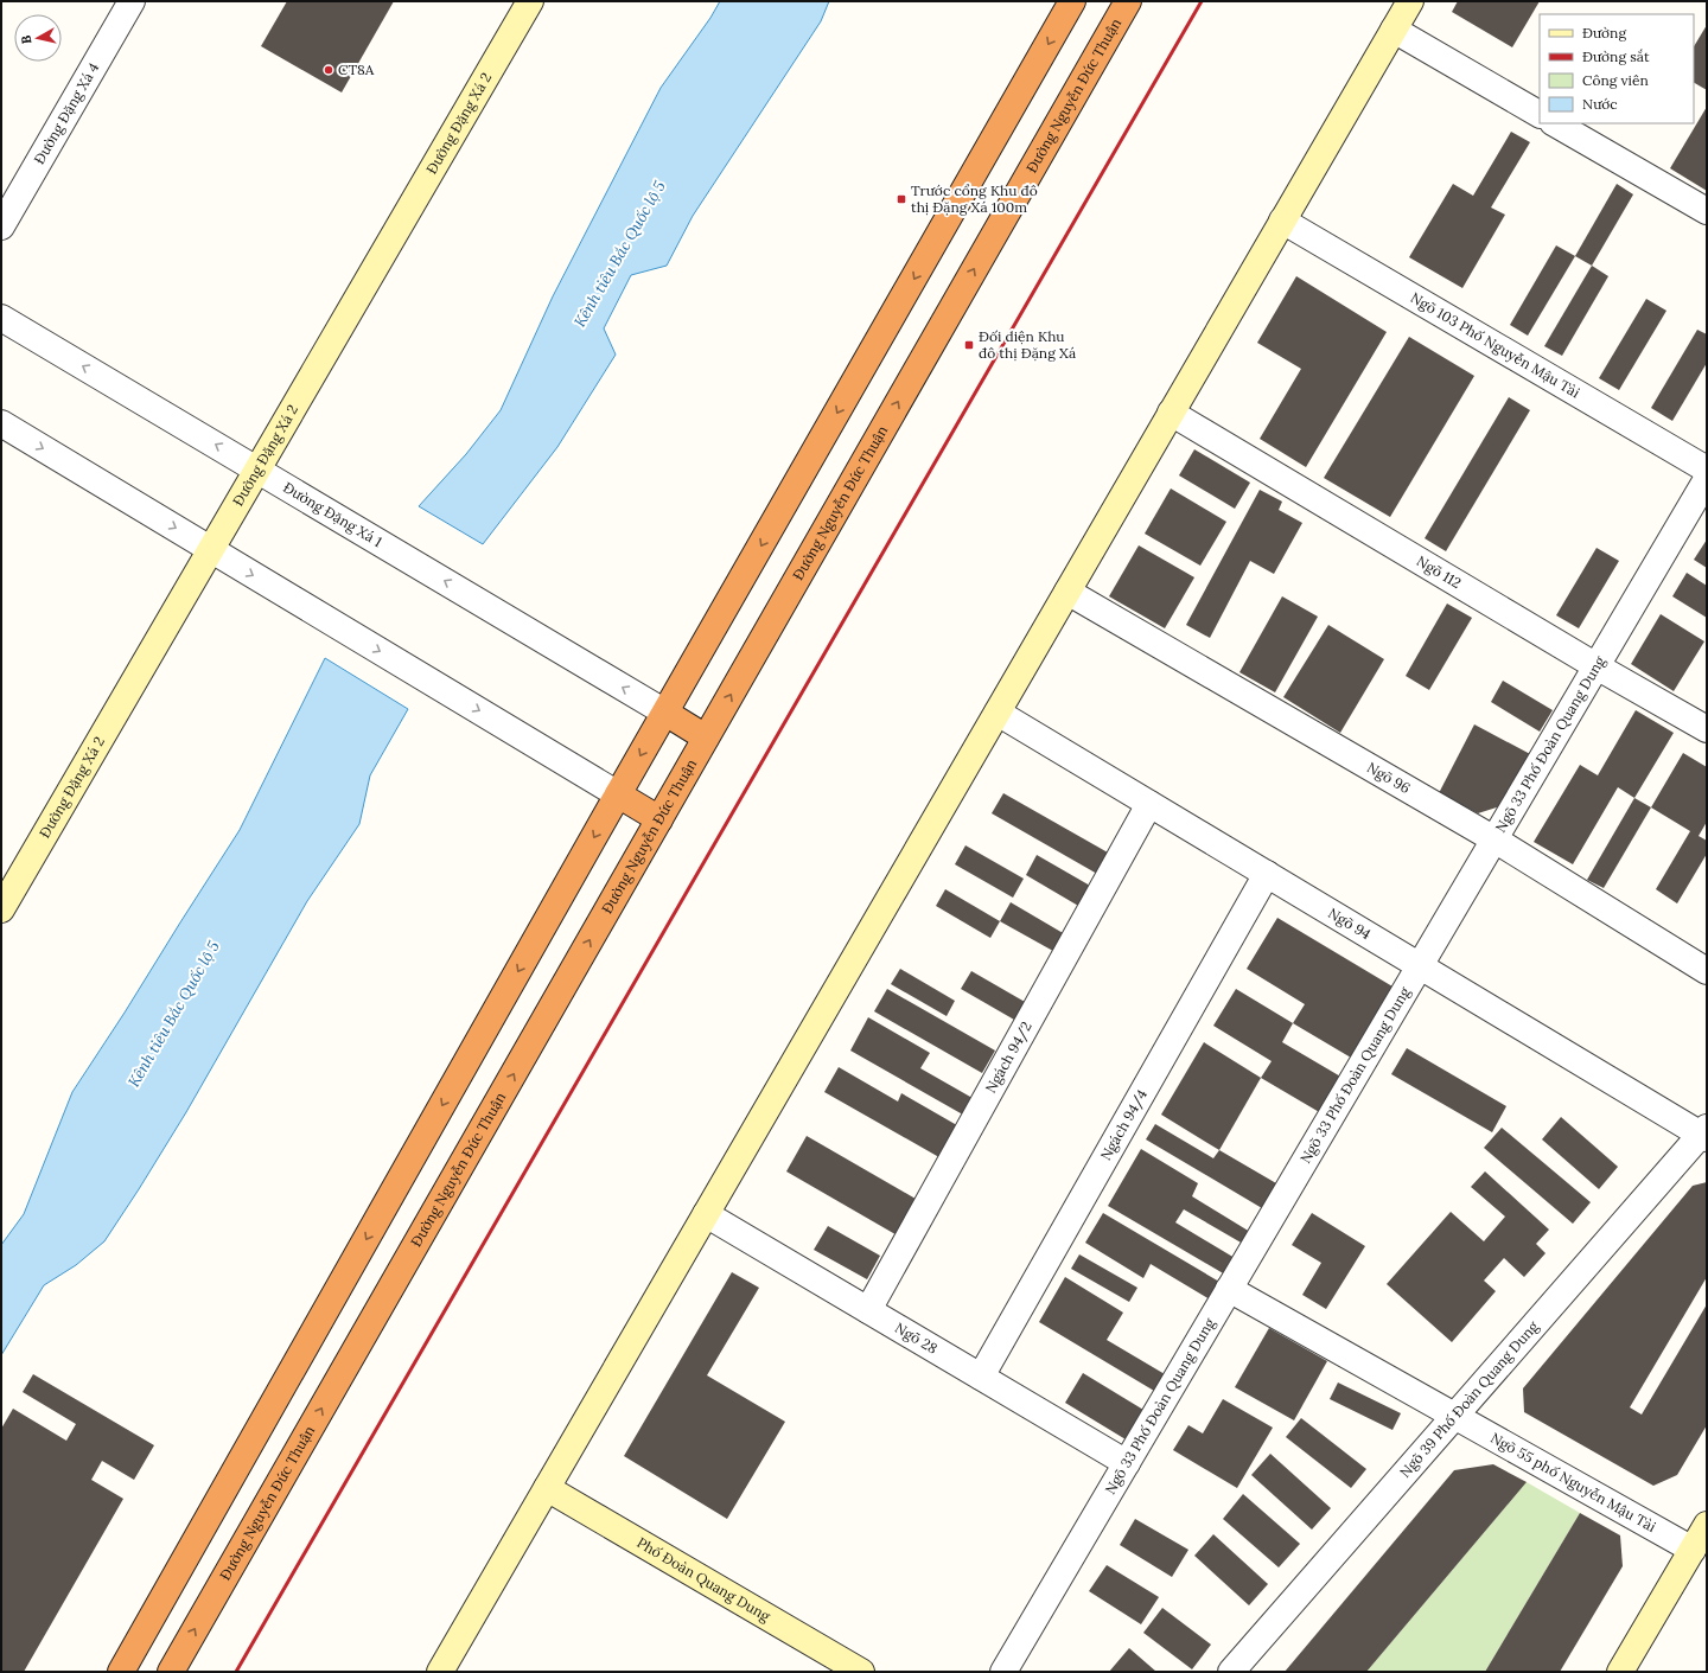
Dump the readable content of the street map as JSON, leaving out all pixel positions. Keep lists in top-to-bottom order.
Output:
{
  "streets": {
    "highway": ["Đường Nguyễn Đức Thuận"],
    "street": [
      "Đường Đặng Xá 4",
      "Đường Đặng Xá 2",
      "Ngõ 103 Phố Nguyễn Mậu Tài",
      "Đường Đặng Xá 1",
      "Ngõ 112",
      "Ngõ 33 Phố Đoàn Quang Dung",
      "Ngõ 96",
      "Ngõ 94",
      "Ngách 94/2",
      "Ngách 94/4",
      "Ngõ 28",
      "Ngõ 39 Phố Đoàn Quang Dung",
      "Ngõ 55 phố Nguyễn Mậu Tài",
      "Phố Đoàn Quang Dung"
    ]
  },
  "crossings": [
    ["Đường Đặng Xá 2", "Đường Đặng Xá 1"],
    ["Ngõ 112", "Ngõ 33 Phố Đoàn Quang Dung"],
    ["Ngõ 33 Phố Đoàn Quang Dung", "Ngõ 96"],
    ["Ngõ 33 Phố Đoàn Quang Dung", "Ngõ 94"],
    ["Ngõ 33 Phố Đoàn Quang Dung", "Ngõ 28"],
    ["Ngõ 33 Phố Đoàn Quang Dung", "Ngõ 55 phố Nguyễn Mậu Tài"],
    ["Ngõ 94", "Ngách 94/2"],
    ["Ngõ 94", "Ngách 94/4"],
    ["Ngõ 94", "Ngõ 39 Phố Đoàn Quang Dung"],
    ["Ngách 94/2", "Ngõ 28"],
    ["Ngách 94/4", "Ngõ 28"],
    ["Ngõ 39 Phố Đoàn Quang Dung", "Ngõ 55 phố Nguyễn Mậu Tài"]
  ],
  "water": ["Kênh tiêu Bắc Quốc lộ 5"],
  "places": {
    "other": ["CT8A"],
    "transit": ["Trước cổng Khu đô thị Đặng Xá 100m", "Đối diện Khu đô thị Đặng Xá"]
  },
  "legend": [
    "Đường",
    "Đường sắt",
    "Công viên",
    "Nước"
  ],
  "north": "left"
}
